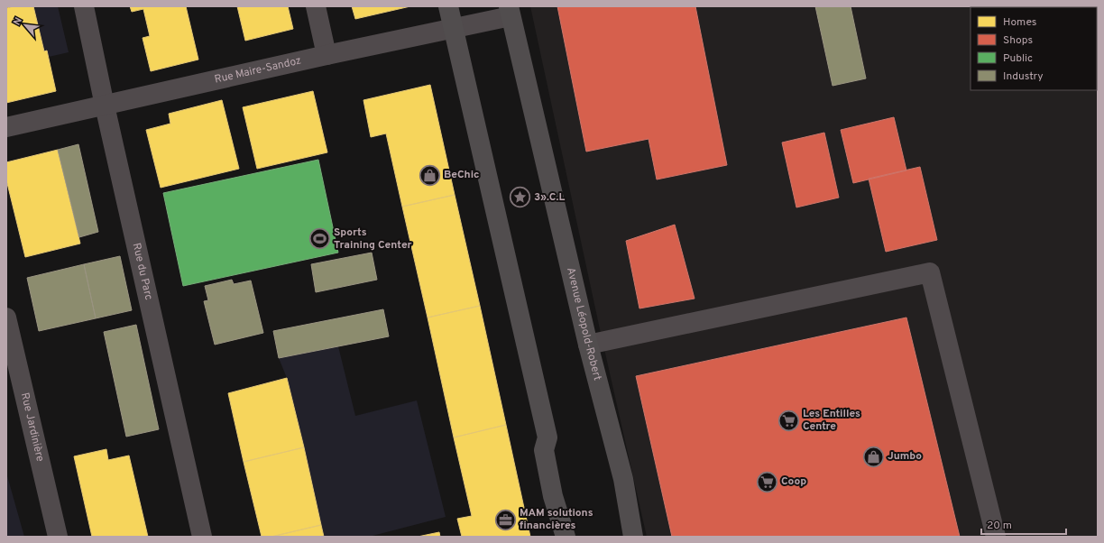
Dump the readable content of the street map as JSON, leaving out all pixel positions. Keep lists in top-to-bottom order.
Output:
{
  "streets": {
    "main road": ["Avenue Léopold-Robert"],
    "street": ["Rue Maire-Sandoz", "Rue du Parc", "Rue Jardinière"]
  },
  "crossings": [
    ["Rue Maire-Sandoz", "Rue du Parc"],
    ["Rue Maire-Sandoz", "Avenue Léopold-Robert"]
  ],
  "places": {
    "shop": ["BeChic", "Jumbo"],
    "place": ["3».C.L"],
    "sports": ["Sports Training Center"],
    "supermarket": ["Les Entilles Centre", "Coop"],
    "office": ["MAM solutions financières"]
  },
  "legend": [
    "Homes",
    "Shops",
    "Public",
    "Industry"
  ],
  "scale_bar": "20 m",
  "north": "top left"
}
